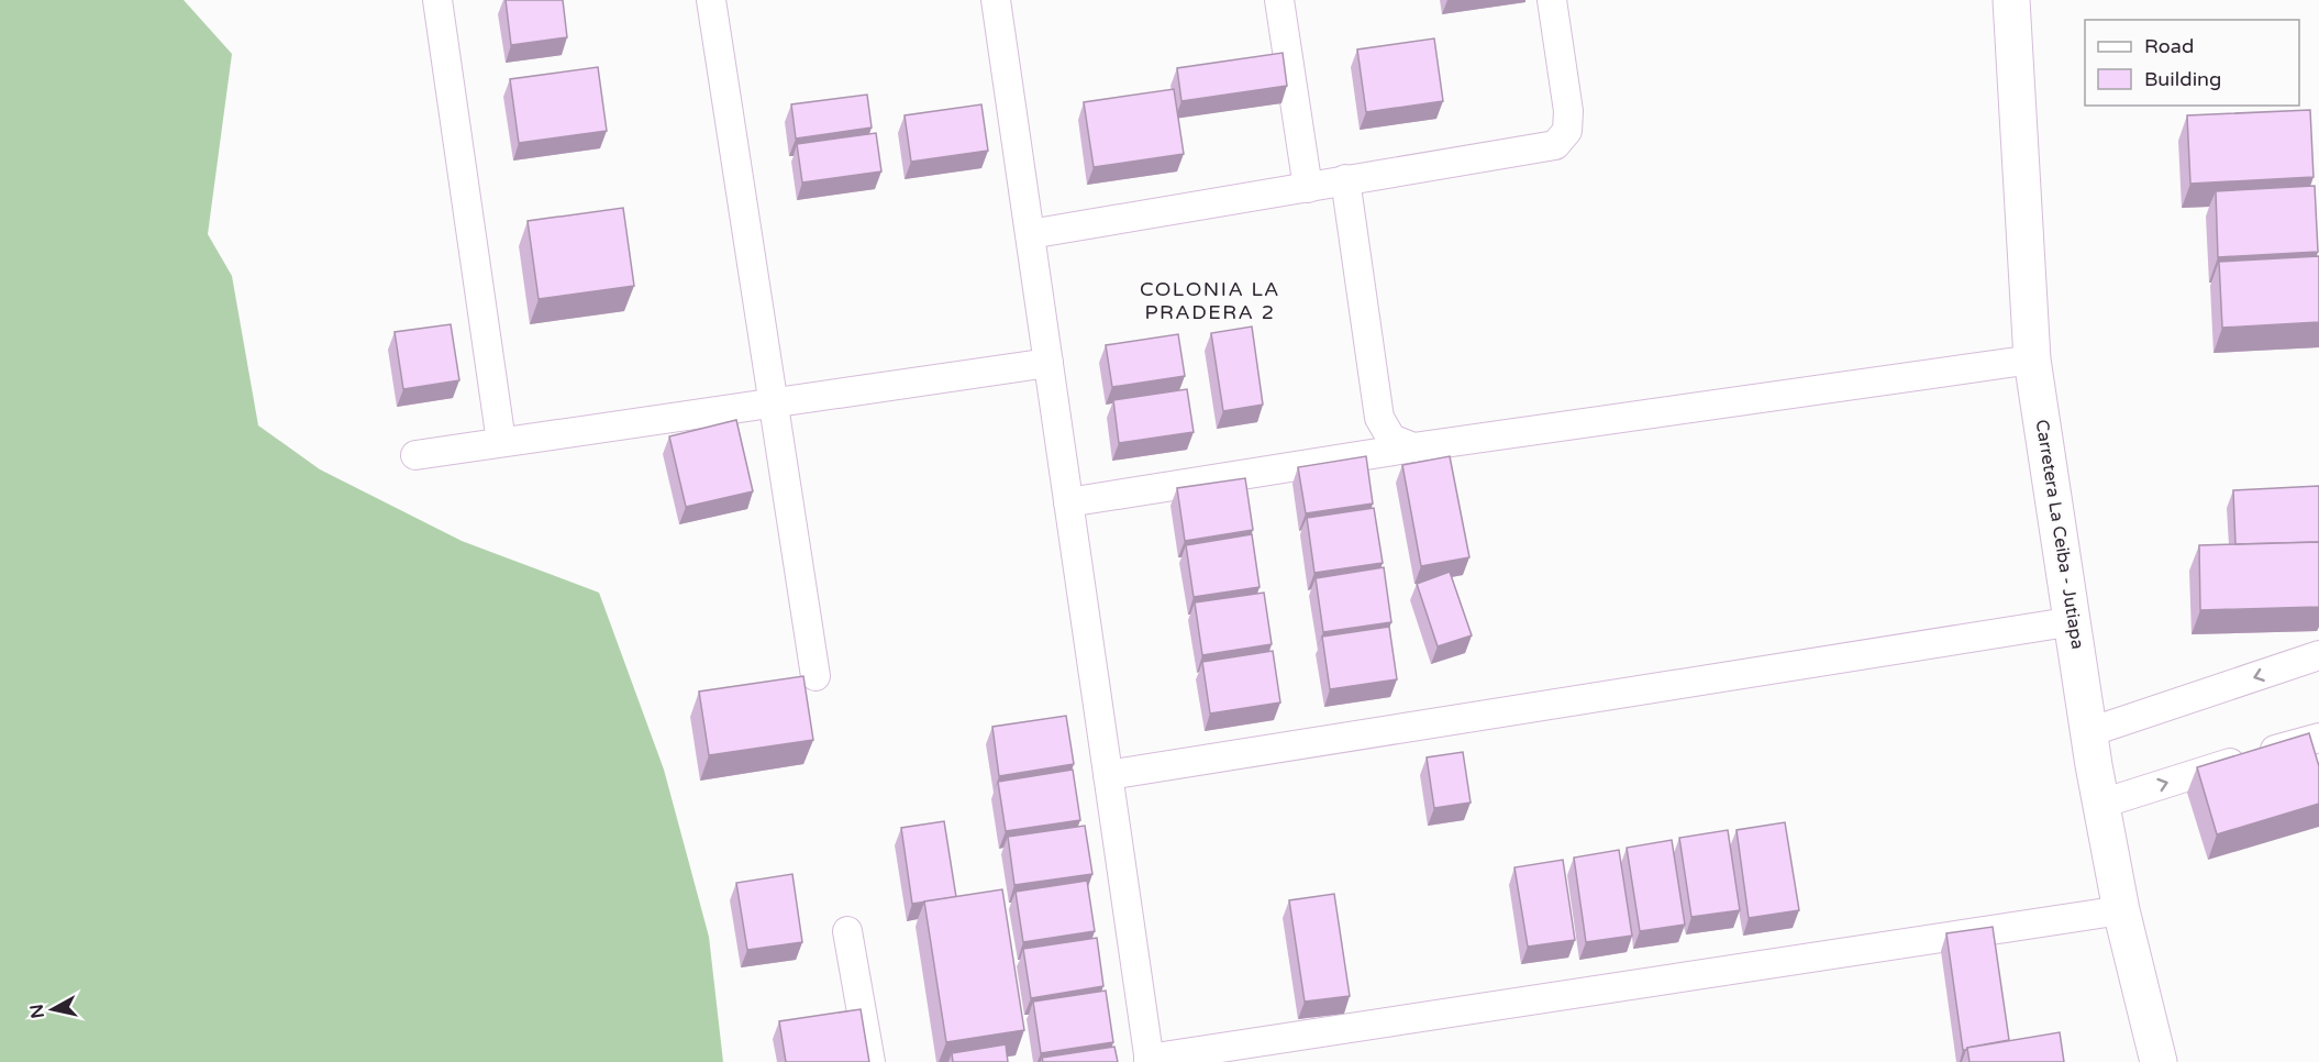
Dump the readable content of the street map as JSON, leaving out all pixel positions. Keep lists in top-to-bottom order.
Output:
{
  "streets": {
    "main road": ["Carretera La Ceiba - Jutiapa"]
  },
  "districts": ["COLONIA LA PRADERA 2"],
  "legend": ["Road", "Building"],
  "north": "left"
}
